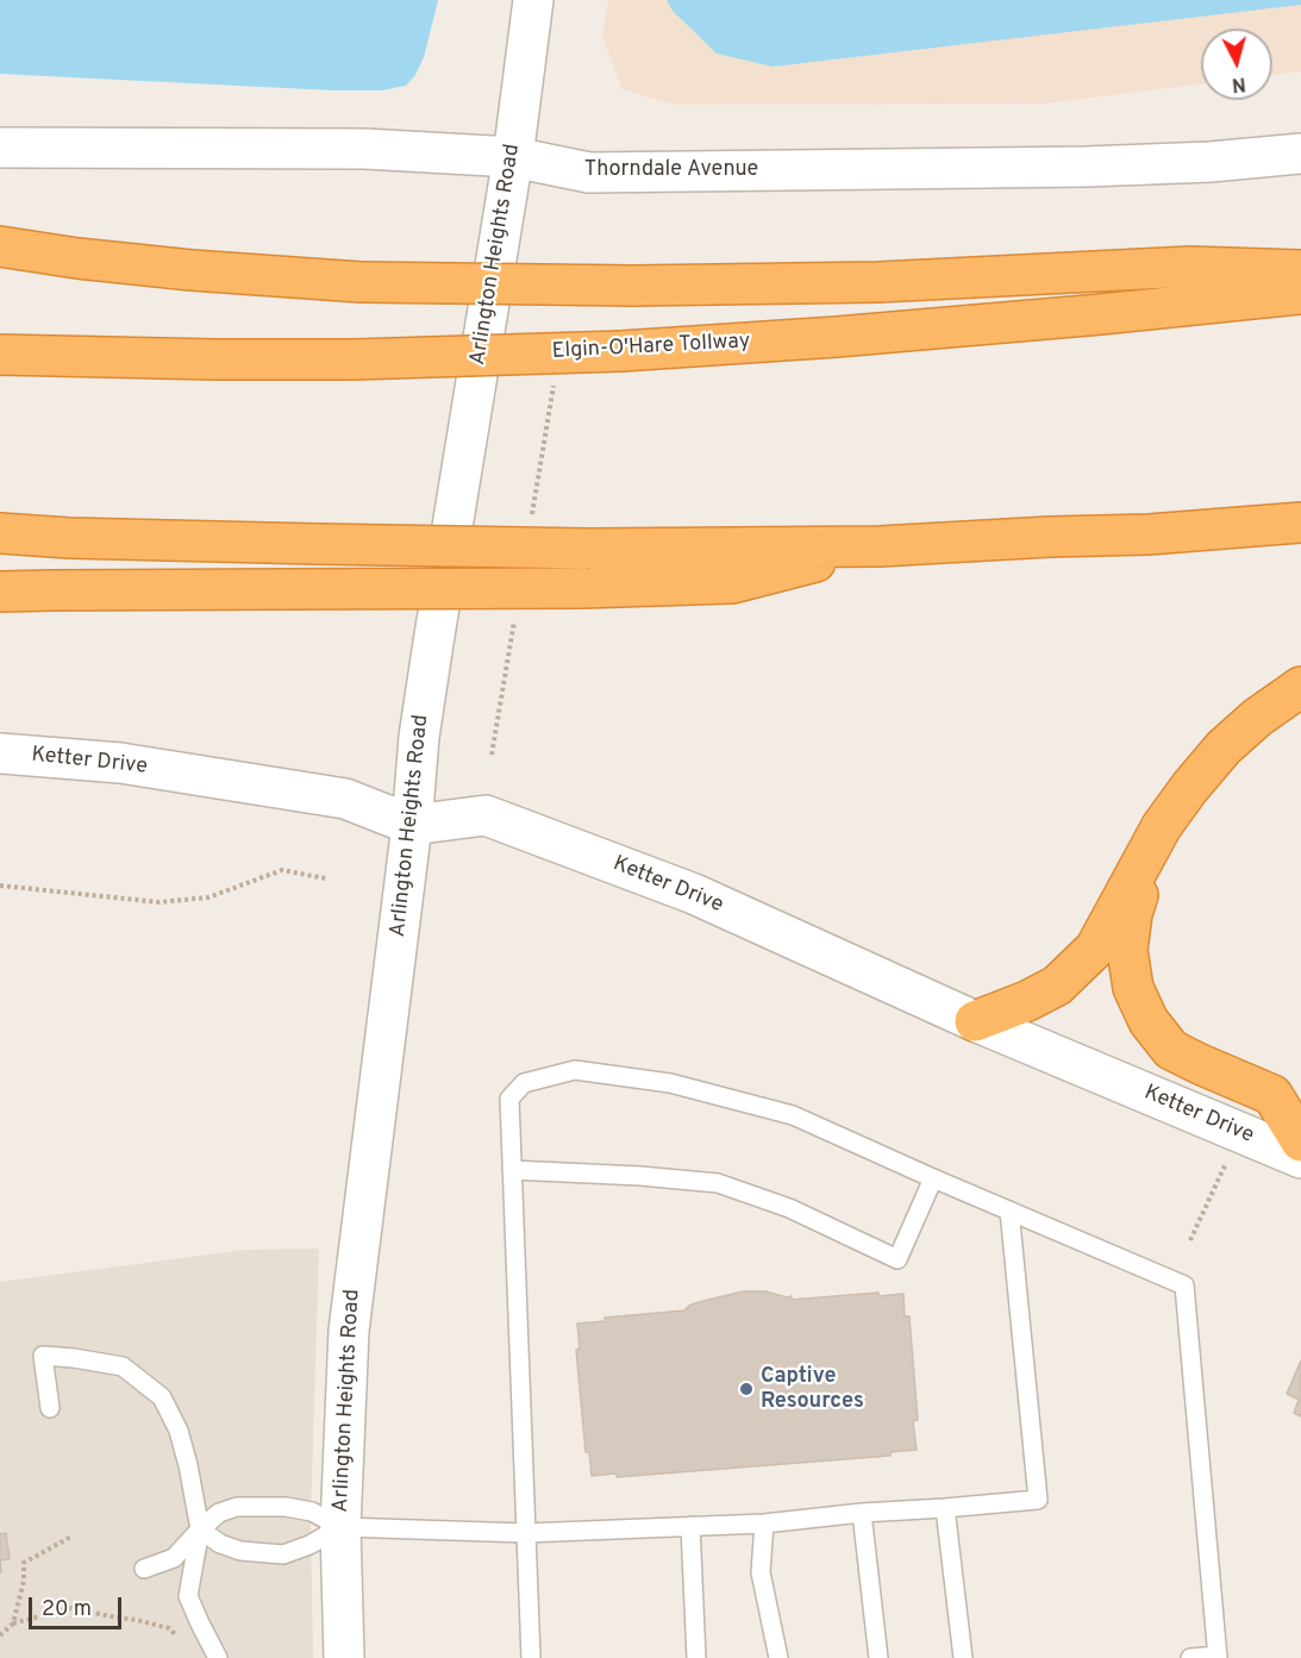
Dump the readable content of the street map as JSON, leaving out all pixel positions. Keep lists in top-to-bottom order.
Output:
{
  "streets": {
    "highway": ["Elgin-O'Hare Tollway"],
    "street": ["Thorndale Avenue", "Arlington Heights Road", "Ketter Drive"]
  },
  "crossings": [
    ["Thorndale Avenue", "Arlington Heights Road"],
    ["Arlington Heights Road", "Ketter Drive"]
  ],
  "places": ["Captive Resources"],
  "scale_bar": "20 m",
  "north": "bottom"
}
